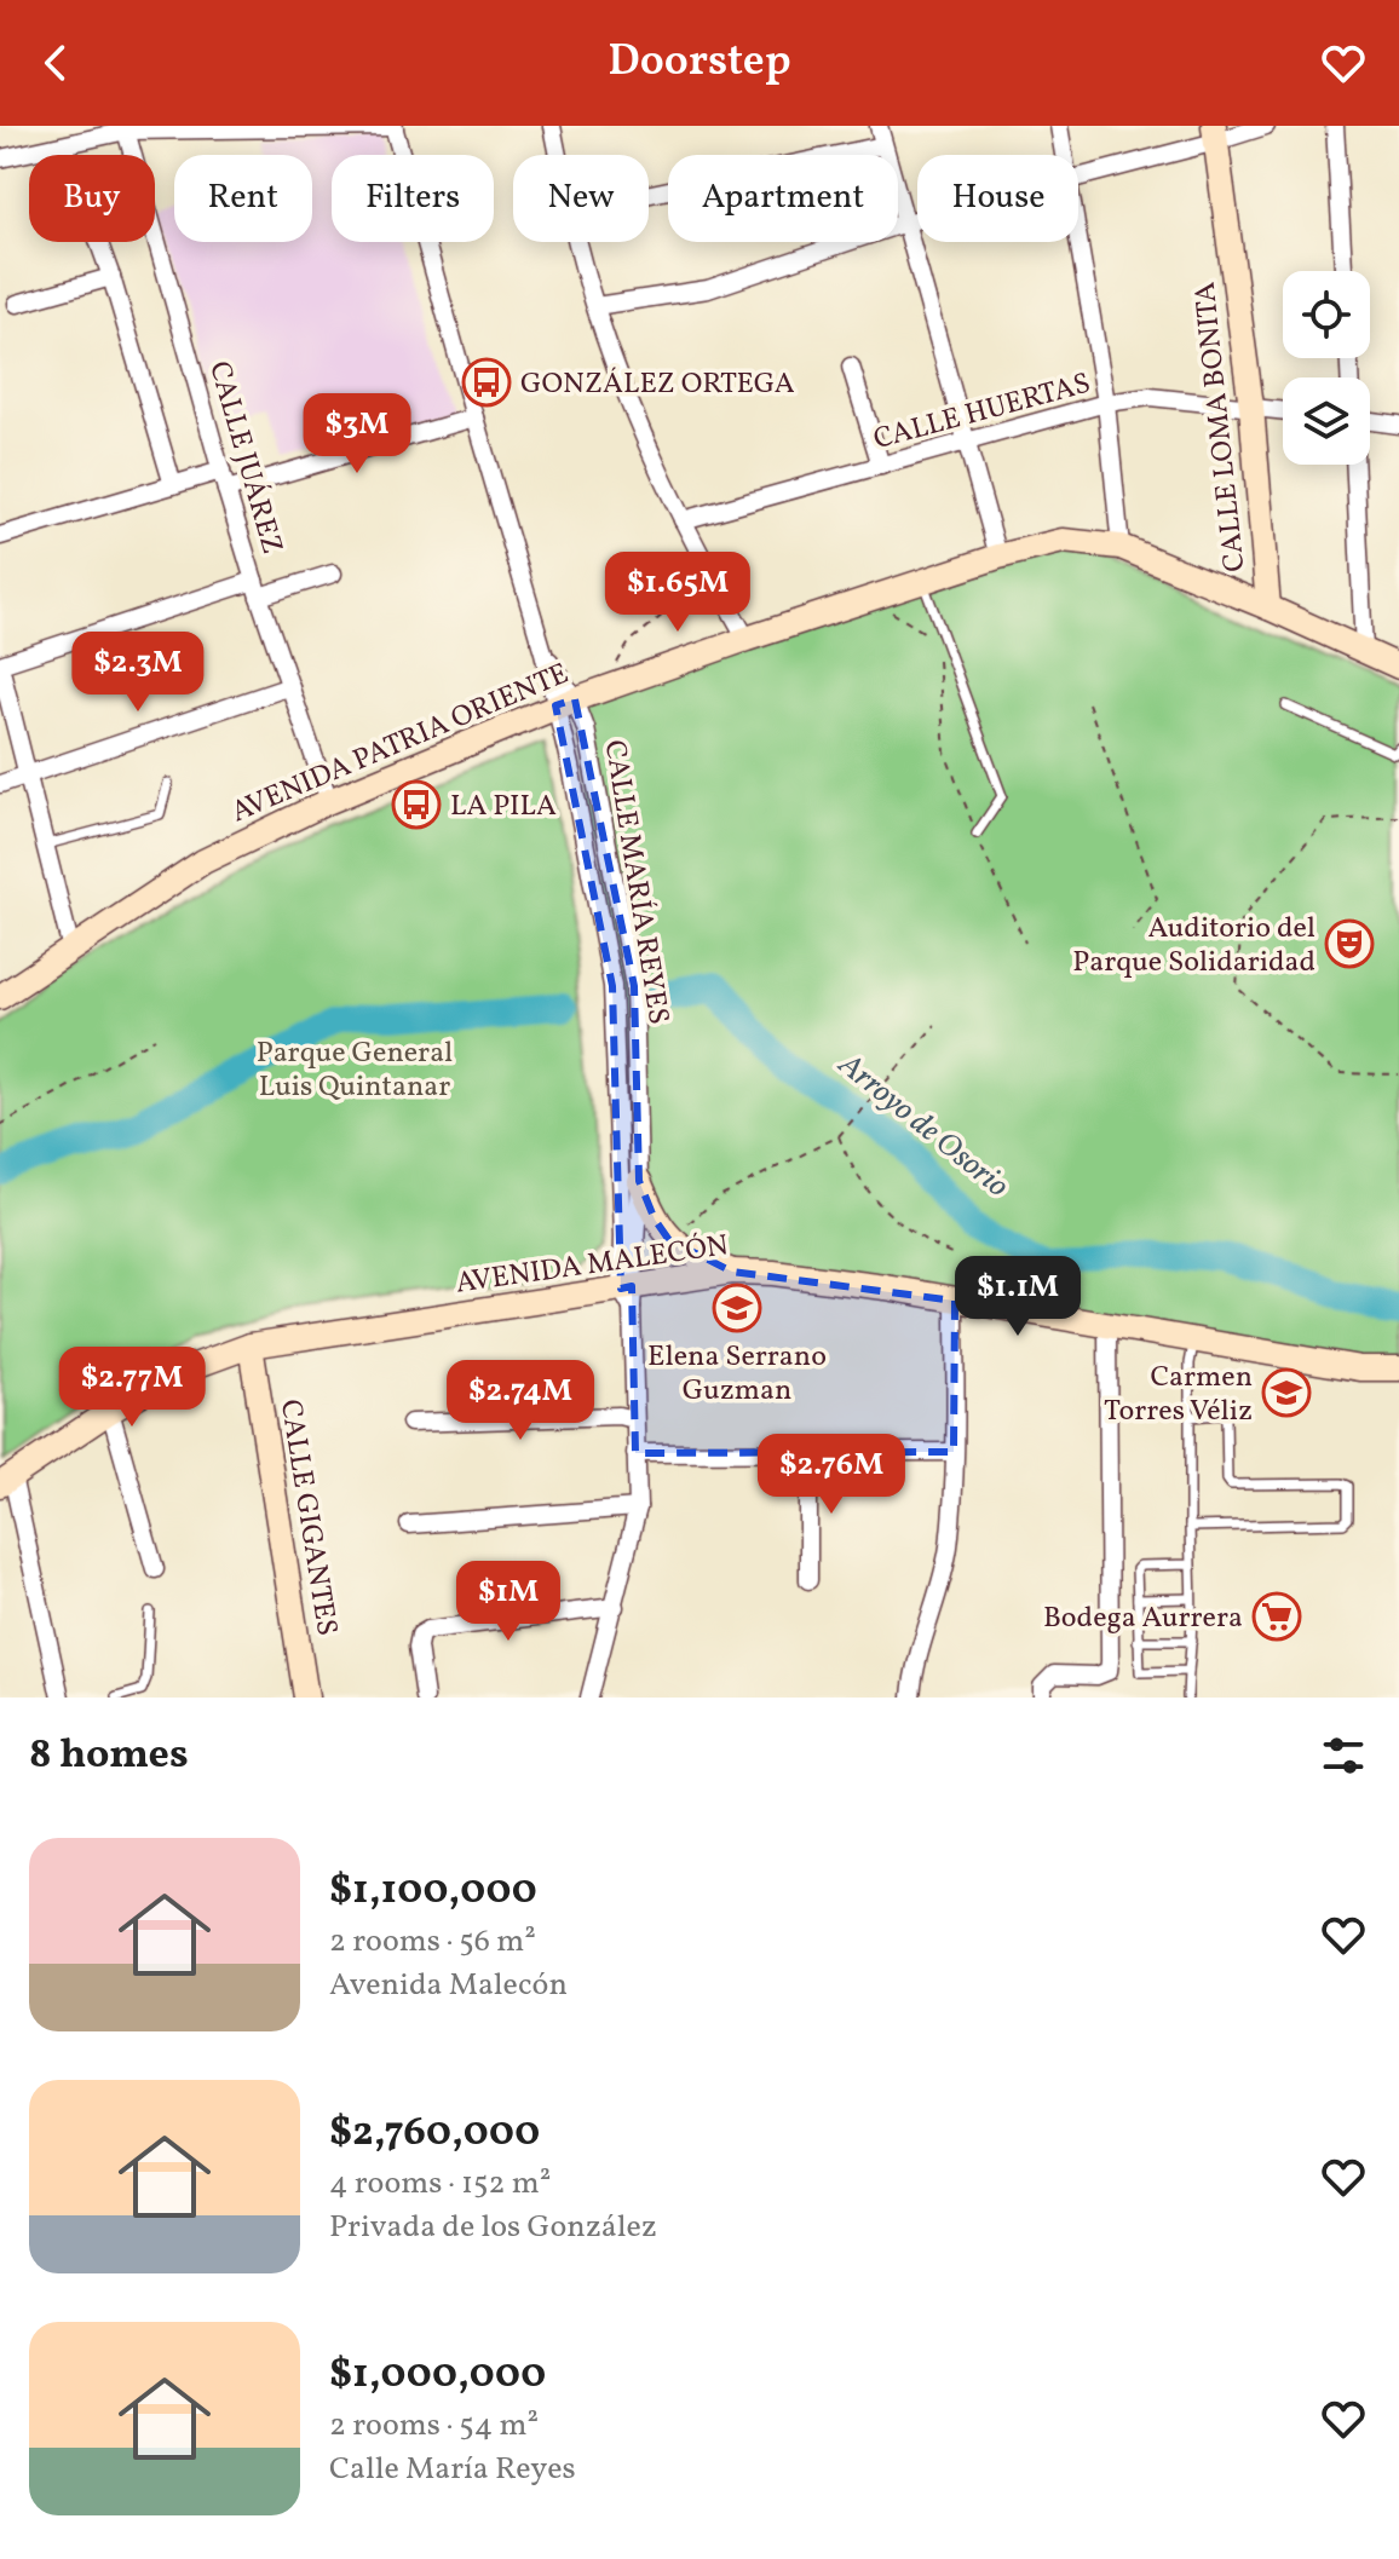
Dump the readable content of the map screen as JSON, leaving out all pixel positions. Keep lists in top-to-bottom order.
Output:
{
  "streets": {
    "street": [
      "CALLE HUERTAS",
      "CALLE LOMA BONITA",
      "CALLE JUÁREZ",
      "AVENIDA PATRIA ORIENTE",
      "CALLE MARÍA REYES",
      "AVENIDA MALECÓN",
      "CALLE GIGANTES"
    ]
  },
  "crossings": [
    ["CALLE HUERTAS", "CALLE LOMA BONITA"],
    ["CALLE LOMA BONITA", "AVENIDA PATRIA ORIENTE"],
    ["CALLE JUÁREZ", "AVENIDA PATRIA ORIENTE"],
    ["AVENIDA PATRIA ORIENTE", "CALLE MARÍA REYES"],
    ["CALLE MARÍA REYES", "AVENIDA MALECÓN"],
    ["AVENIDA MALECÓN", "CALLE GIGANTES"]
  ],
  "water": ["Arroyo de Osorio"],
  "parks": ["Parque General Luis Quintanar"],
  "places": {
    "bus stop": ["GONZÁLEZ ORTEGA", "LA PILA"],
    "theatre": ["Auditorio del Parque Solidaridad"],
    "school or university": ["Elena Serrano Guzman", "Carmen Torres Véliz"],
    "supermarket": ["Bodega Aurrera"]
  },
  "page": {
    "header": "Doorstep",
    "chip": [
      "Buy",
      "Rent",
      "Filters",
      "New",
      "Apartment",
      "House"
    ],
    "price": [
      "$3M",
      "$1.65M",
      "$2.3M",
      "$1.1M",
      "$2.77M",
      "$2.74M",
      "$2.76M",
      "$1M"
    ],
    "heading": "8 homes",
    "list": [
      {
        "name": "$1,100,000",
        "note": "2 rooms · 56 m² · Avenida Malecón"
      },
      {
        "name": "$2,760,000",
        "note": "4 rooms · 152 m² · Privada de los González"
      },
      {
        "name": "$1,000,000",
        "note": "2 rooms · 54 m² · Calle María Reyes"
      }
    ]
  }
}
